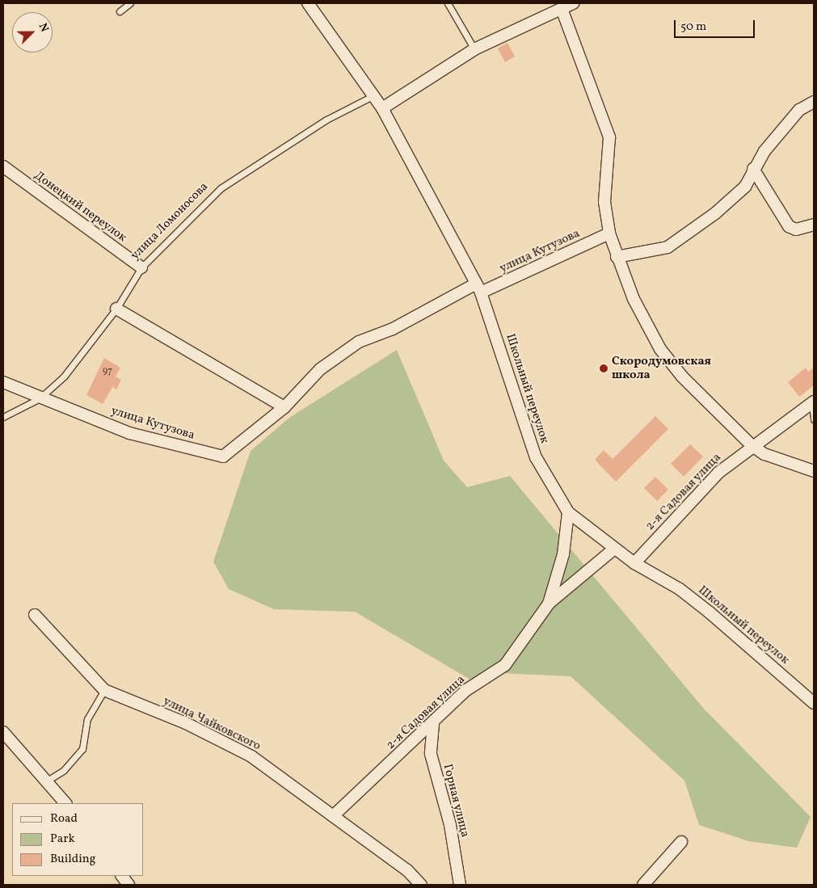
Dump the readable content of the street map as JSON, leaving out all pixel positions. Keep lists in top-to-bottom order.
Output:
{
  "streets": {
    "street": [
      "Донецкий переулок",
      "улица Кутузова",
      "Школьный переулок",
      "2-я Садовая улица",
      "улица Чайковского",
      "Горная улица"
    ],
    "lane": ["улица Ломоносова"]
  },
  "crossings": [
    ["Донецкий переулок", "улица Ломоносова"],
    ["улица Ломоносова", "улица Кутузова"],
    ["улица Ломоносова", "Школьный переулок"],
    ["улица Кутузова", "Школьный переулок"],
    ["Школьный переулок", "2-я Садовая улица"],
    ["2-я Садовая улица", "улица Чайковского"],
    ["2-я Садовая улица", "Горная улица"]
  ],
  "places": ["Скородумовская школа"],
  "house_numbers": ["97"],
  "legend": ["Road", "Park", "Building"],
  "scale_bar": "50 m",
  "north": "top right"
}
